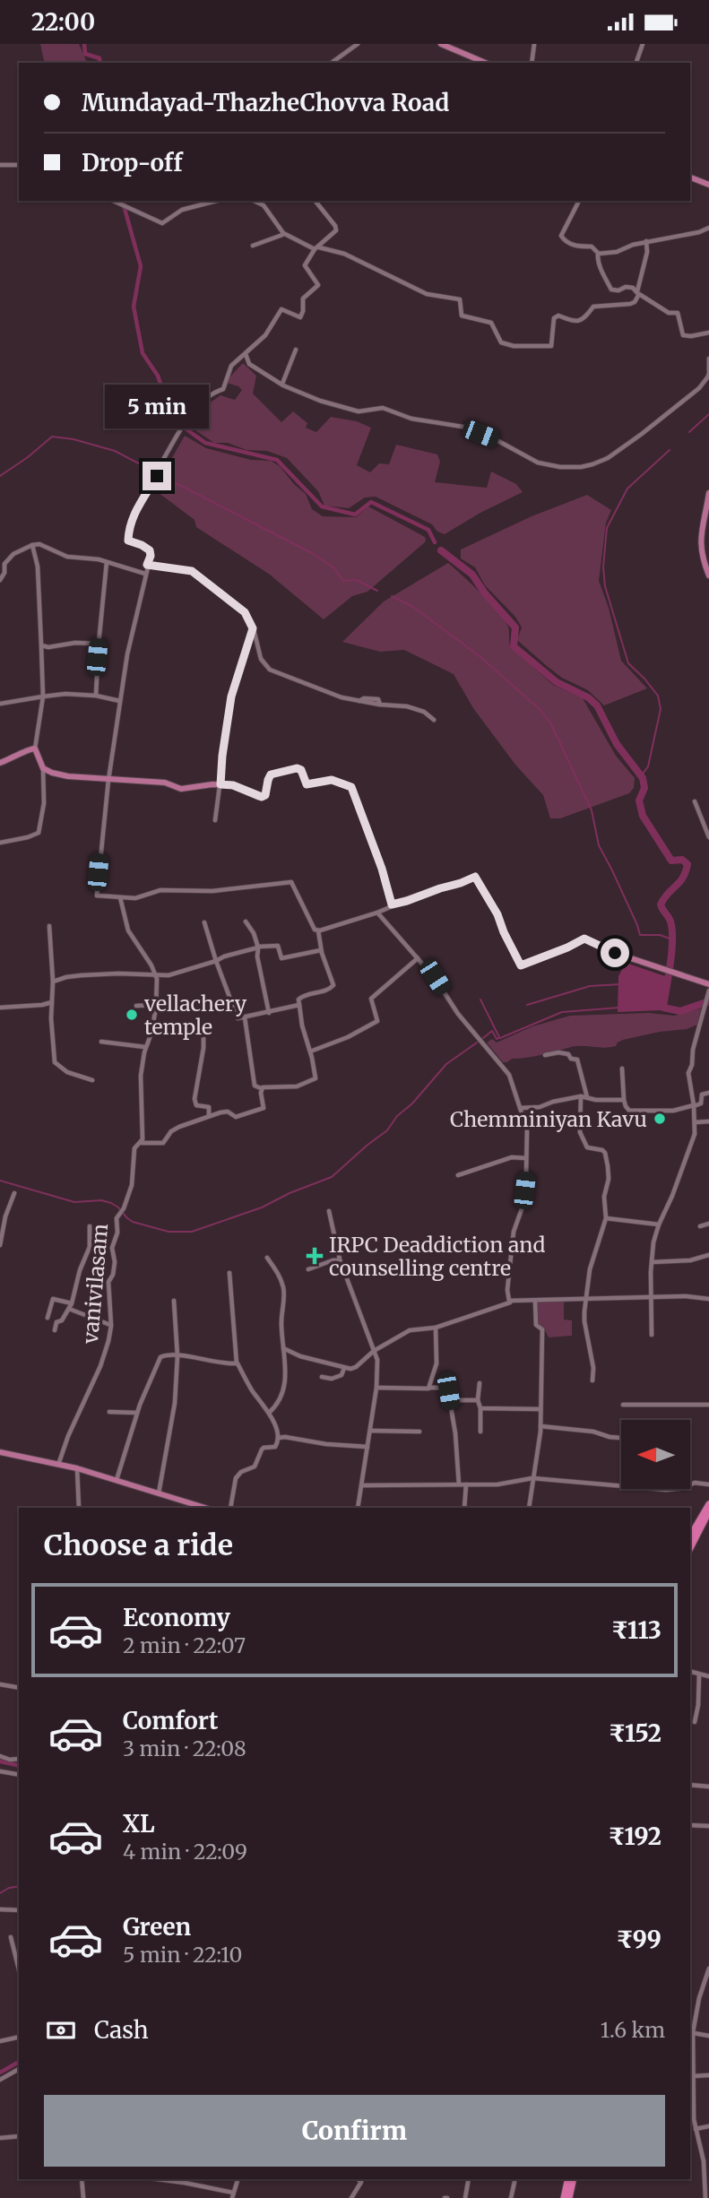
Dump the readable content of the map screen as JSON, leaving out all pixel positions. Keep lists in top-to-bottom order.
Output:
{
  "streets": {
    "street": ["vanivilasam"]
  },
  "places": {
    "other": ["vellachery temple", "Chemminiyan Kavu"],
    "health": ["IRPC Deaddiction and counselling centre"]
  },
  "north": "left",
  "page": {
    "status": "22:00",
    "banner": ["Mundayad-ThazheChovva Road", "Drop-off"],
    "bubble": "5 min",
    "heading": "Choose a ride",
    "list": [
      {
        "name": "Economy",
        "note": "2 min · 22:07",
        "value": "₹113"
      },
      {
        "name": "Comfort",
        "note": "3 min · 22:08",
        "value": "₹152"
      },
      {
        "name": "XL",
        "note": "4 min · 22:09",
        "value": "₹192"
      },
      {
        "name": "Green",
        "note": "5 min · 22:10",
        "value": "₹99"
      }
    ],
    "pay": ["Cash", "1.6 km"],
    "buttons": "Confirm"
  }
}
